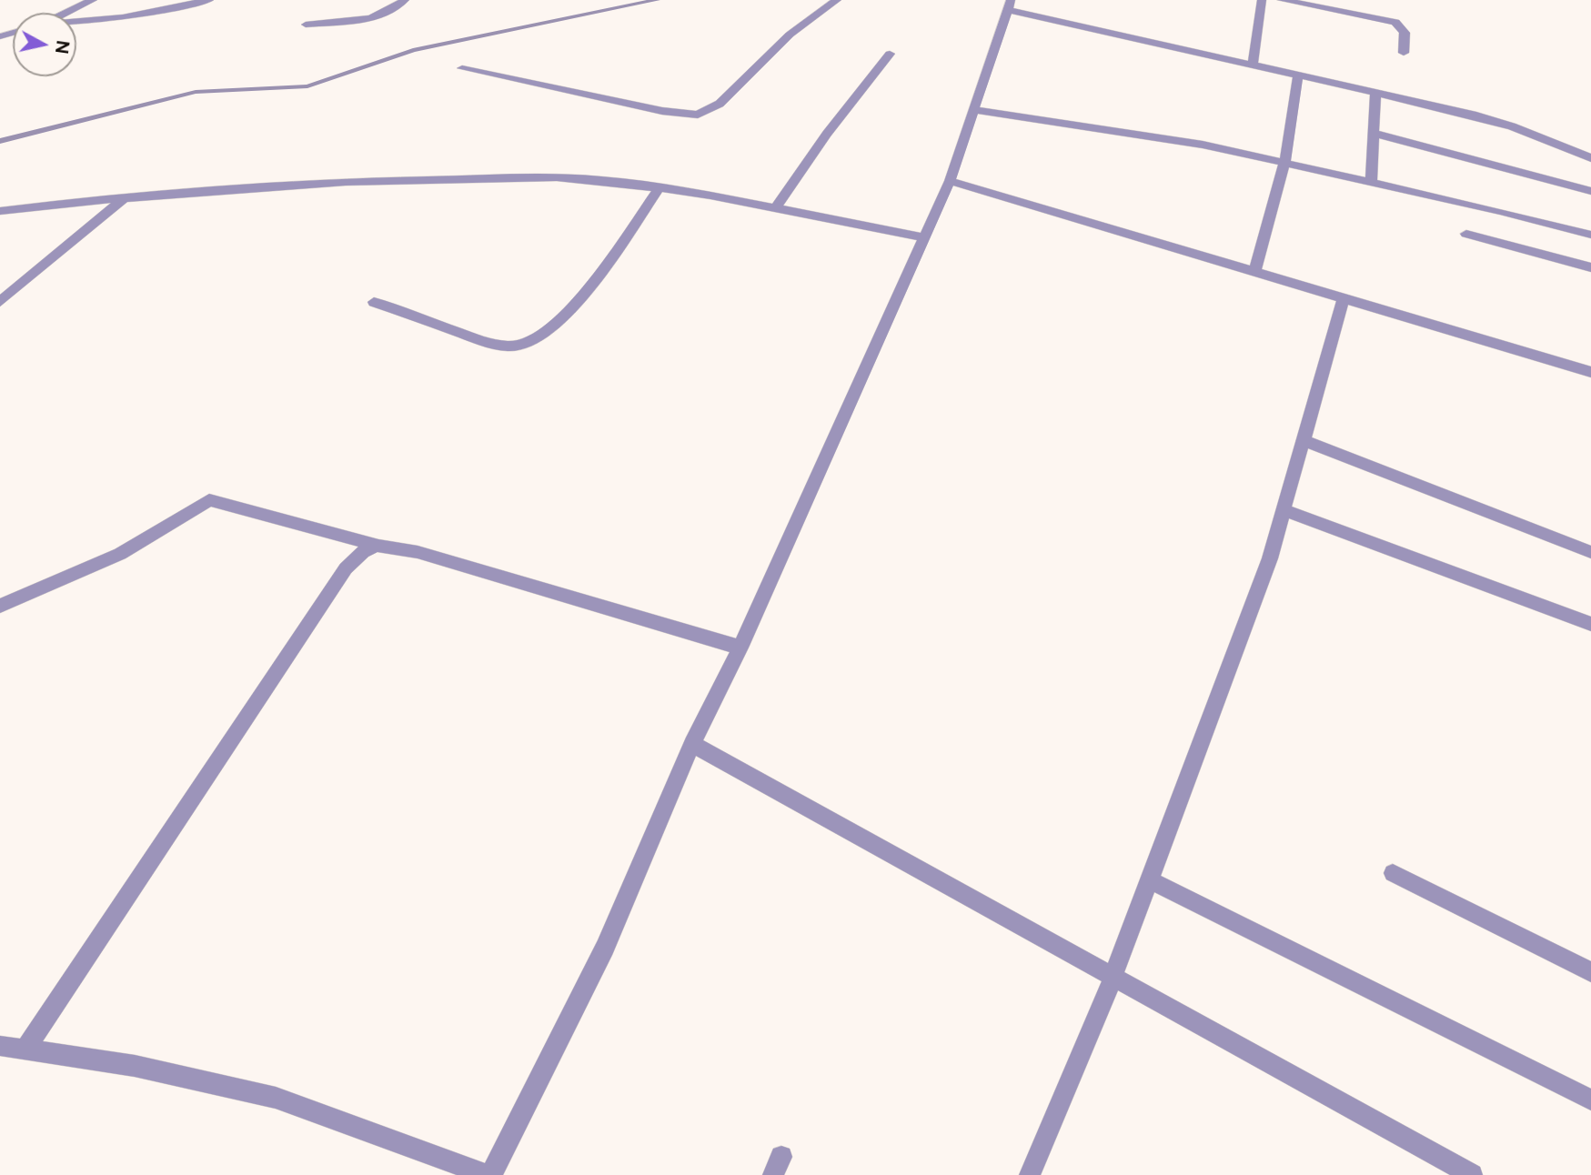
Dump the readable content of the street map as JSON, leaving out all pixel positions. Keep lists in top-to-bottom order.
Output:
{
  "north": "right"
}
